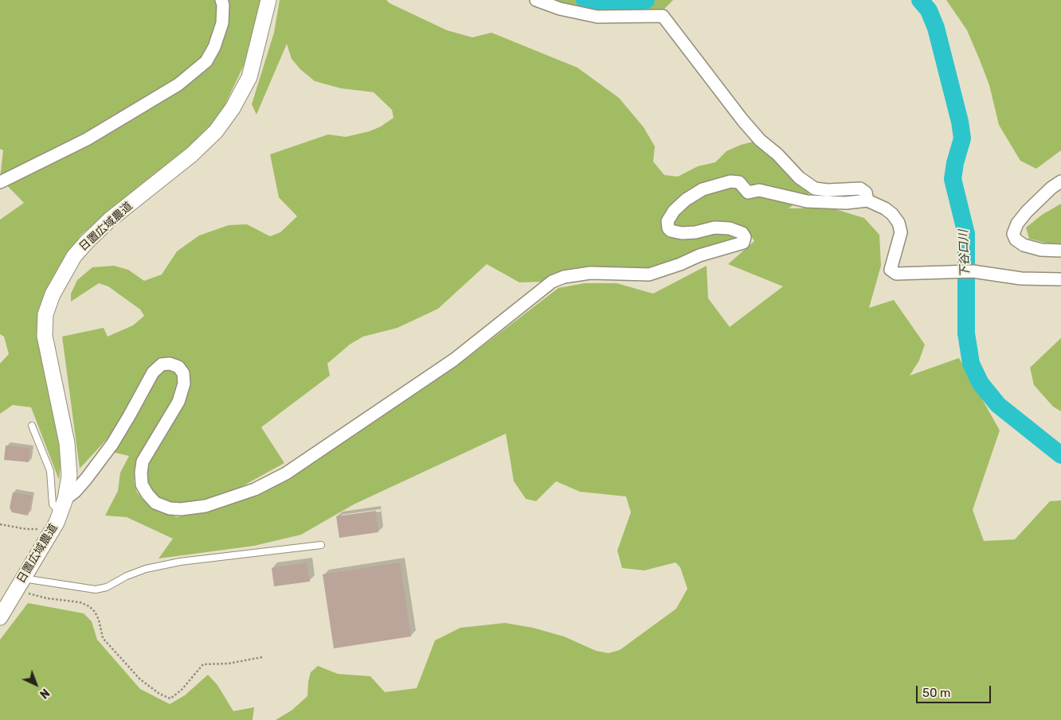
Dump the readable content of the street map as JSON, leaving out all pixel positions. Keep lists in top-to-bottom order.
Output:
{
  "streets": {
    "street": ["日置広域農道"]
  },
  "water": ["下谷口川"],
  "scale_bar": "50 m",
  "north": "bottom right"
}
